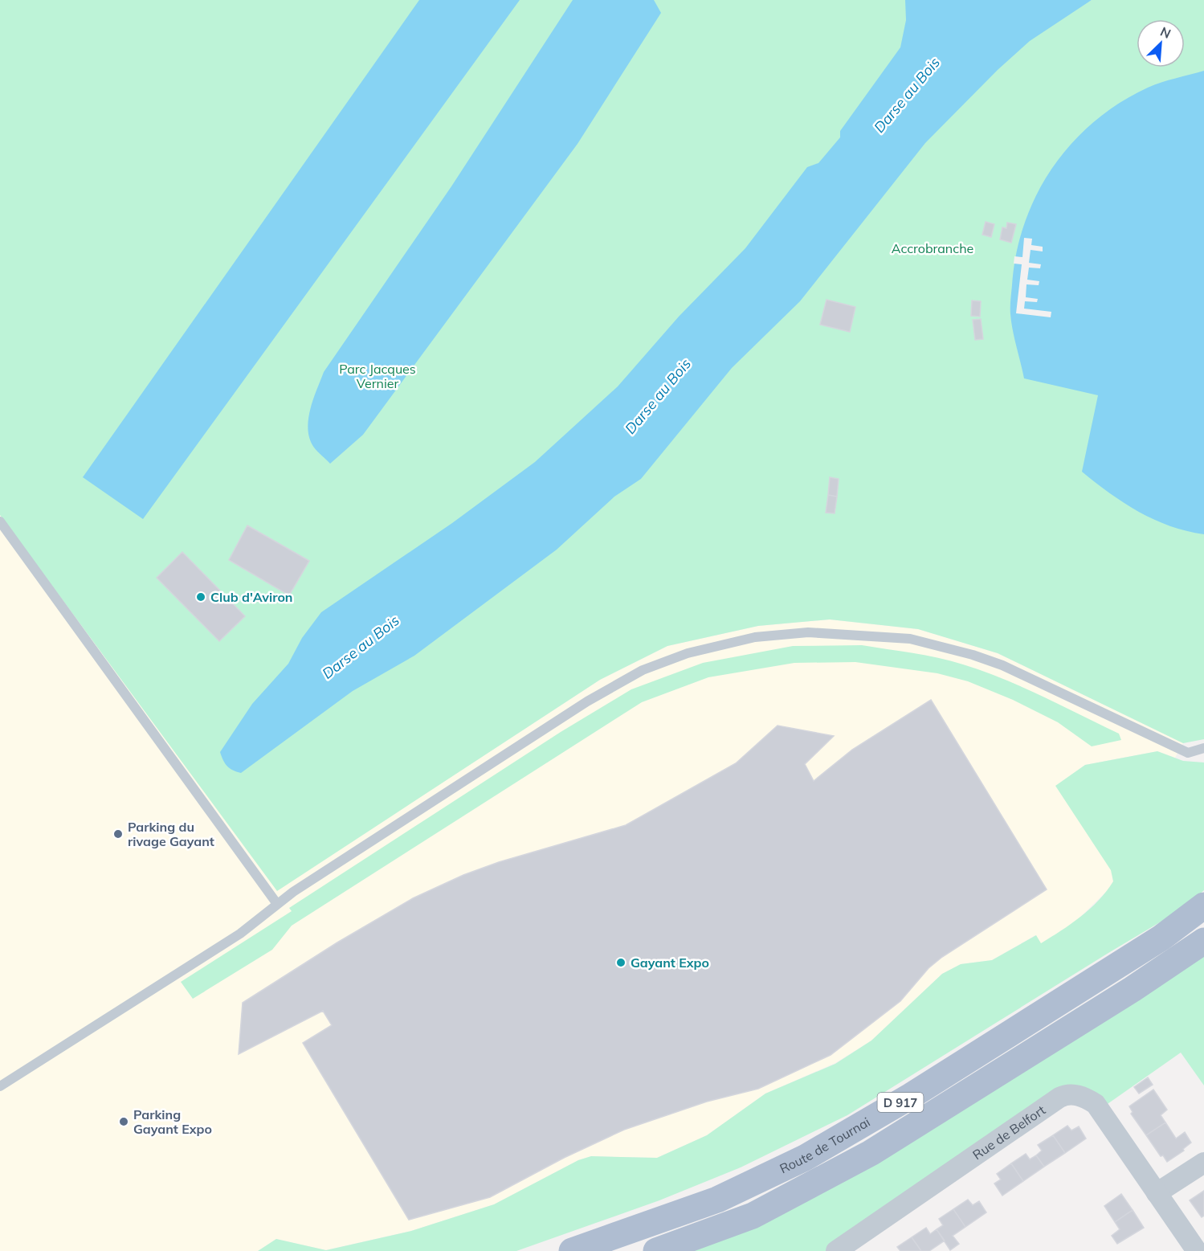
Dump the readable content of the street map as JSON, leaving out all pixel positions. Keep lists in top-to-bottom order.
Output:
{
  "streets": {
    "main road": ["D 917", "Route de Tournai"],
    "street": ["Rue de Belfort"]
  },
  "water": ["Darse au Bois"],
  "parks": ["Accrobranche", "Parc Jacques Vernier"],
  "places": [
    "Club d'Aviron",
    "Parking du rivage Gayant",
    "Gayant Expo",
    "Parking Gayant Expo"
  ],
  "north": "top right"
}
